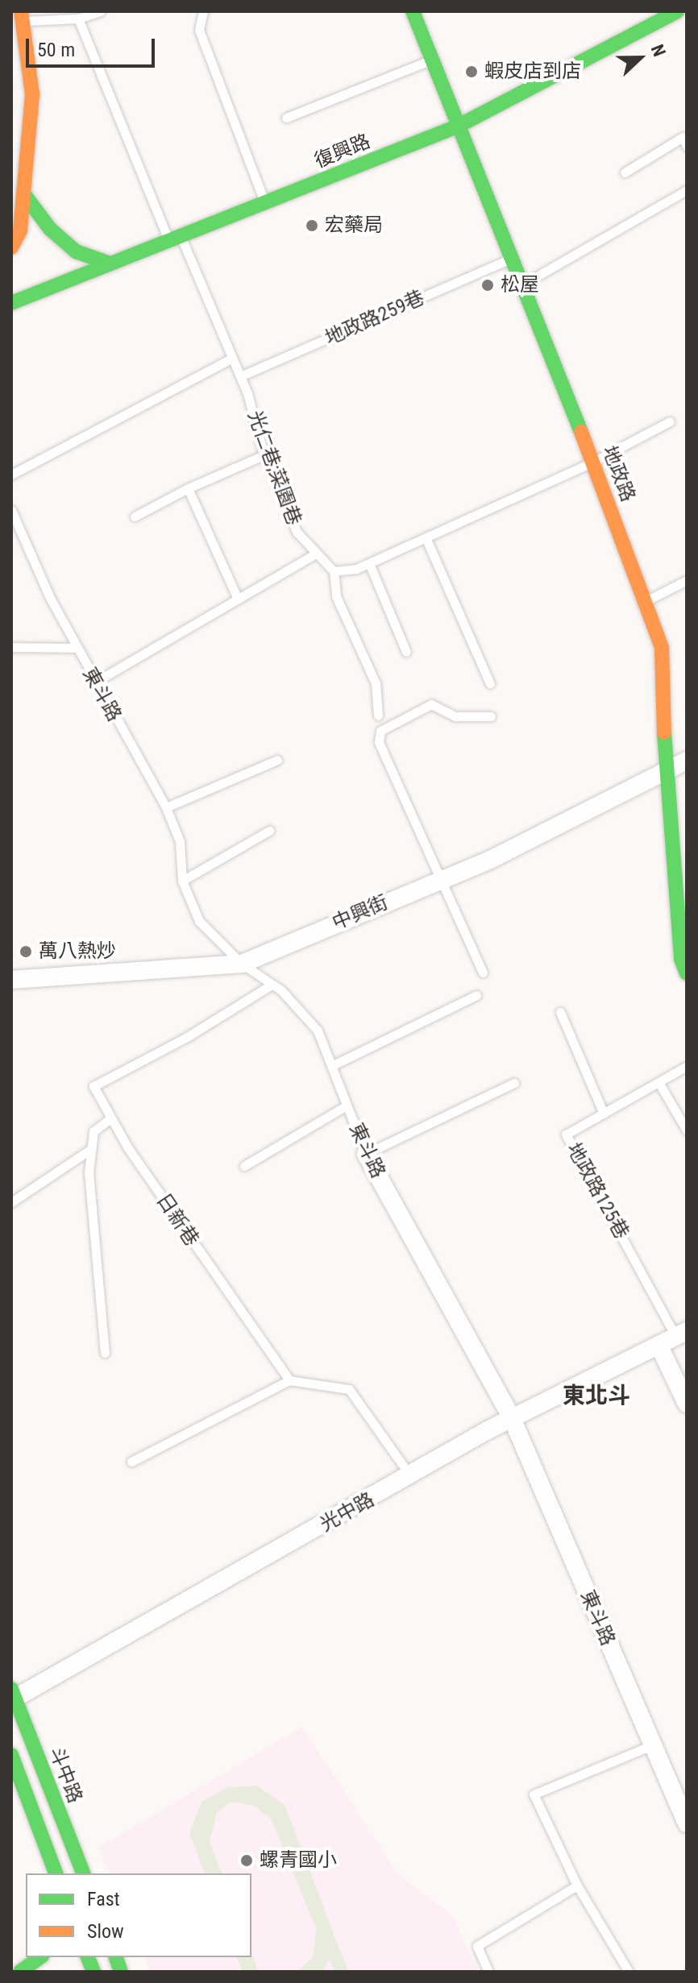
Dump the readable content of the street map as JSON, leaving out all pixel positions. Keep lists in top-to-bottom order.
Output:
{
  "streets": {
    "street": [
      "復興路",
      "地政路",
      "東斗路",
      "中興街",
      "光中路",
      "斗中路"
    ],
    "lane": [
      "地政路259巷",
      "光仁巷;菜園巷",
      "地政路125巷",
      "日新巷"
    ]
  },
  "crossings": [
    ["復興路", "光仁巷;菜園巷"],
    ["復興路", "地政路"],
    ["地政路259巷", "光仁巷;菜園巷"],
    ["地政路259巷", "地政路"],
    ["地政路", "中興街"],
    ["東斗路", "中興街"],
    ["東斗路", "日新巷"],
    ["東斗路", "光中路"],
    ["地政路125巷", "光中路"],
    ["光中路", "斗中路"]
  ],
  "districts": ["東北斗"],
  "places": [
    "蝦皮店到店",
    "宏藥局",
    "松屋",
    "萬八熱炒",
    "螺青國小"
  ],
  "legend": ["Fast", "Slow"],
  "scale_bar": "50 m",
  "north": "right"
}
